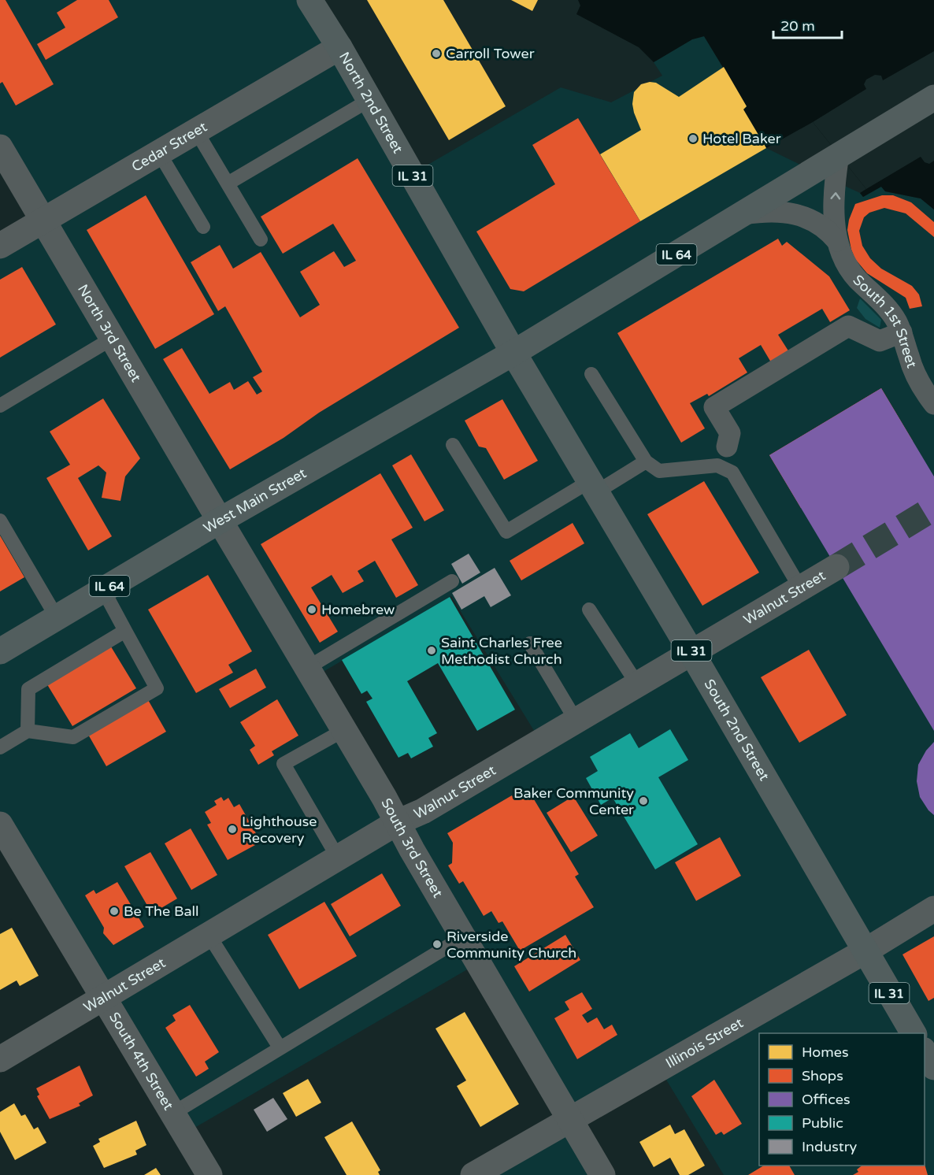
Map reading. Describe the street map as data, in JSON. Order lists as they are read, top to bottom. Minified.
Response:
{"streets":{"main road":["North 2nd Street","IL 31","IL 64","West Main Street","South 2nd Street"],"street":["Cedar Street","South 1st Street","North 3rd Street","Walnut Street","South 3rd Street","Illinois Street","South 4th Street"]},"crossings":[["North 2nd Street","Cedar Street"],["North 2nd Street","IL 64"],["North 2nd Street","West Main Street"],["North 2nd Street","South 2nd Street"],["Cedar Street","North 3rd Street"],["IL 64","South 1st Street"],["IL 64","West Main Street"],["IL 64","South 2nd Street"],["North 3rd Street","West Main Street"],["North 3rd Street","South 3rd Street"],["West Main Street","South 2nd Street"],["West Main Street","South 3rd Street"],["Walnut Street","South 2nd Street"],["Walnut Street","South 3rd Street"],["Walnut Street","South 4th Street"],["South 2nd Street","Illinois Street"],["South 3rd Street","Illinois Street"]],"places":["Carroll Tower","Hotel Baker","Homebrew","Saint Charles Free Methodist Church","Baker Community Center","Lighthouse Recovery","Be The Ball","Riverside Community Church"],"legend":["Homes","Shops","Offices","Public","Industry"],"scale_bar":"20 m"}
